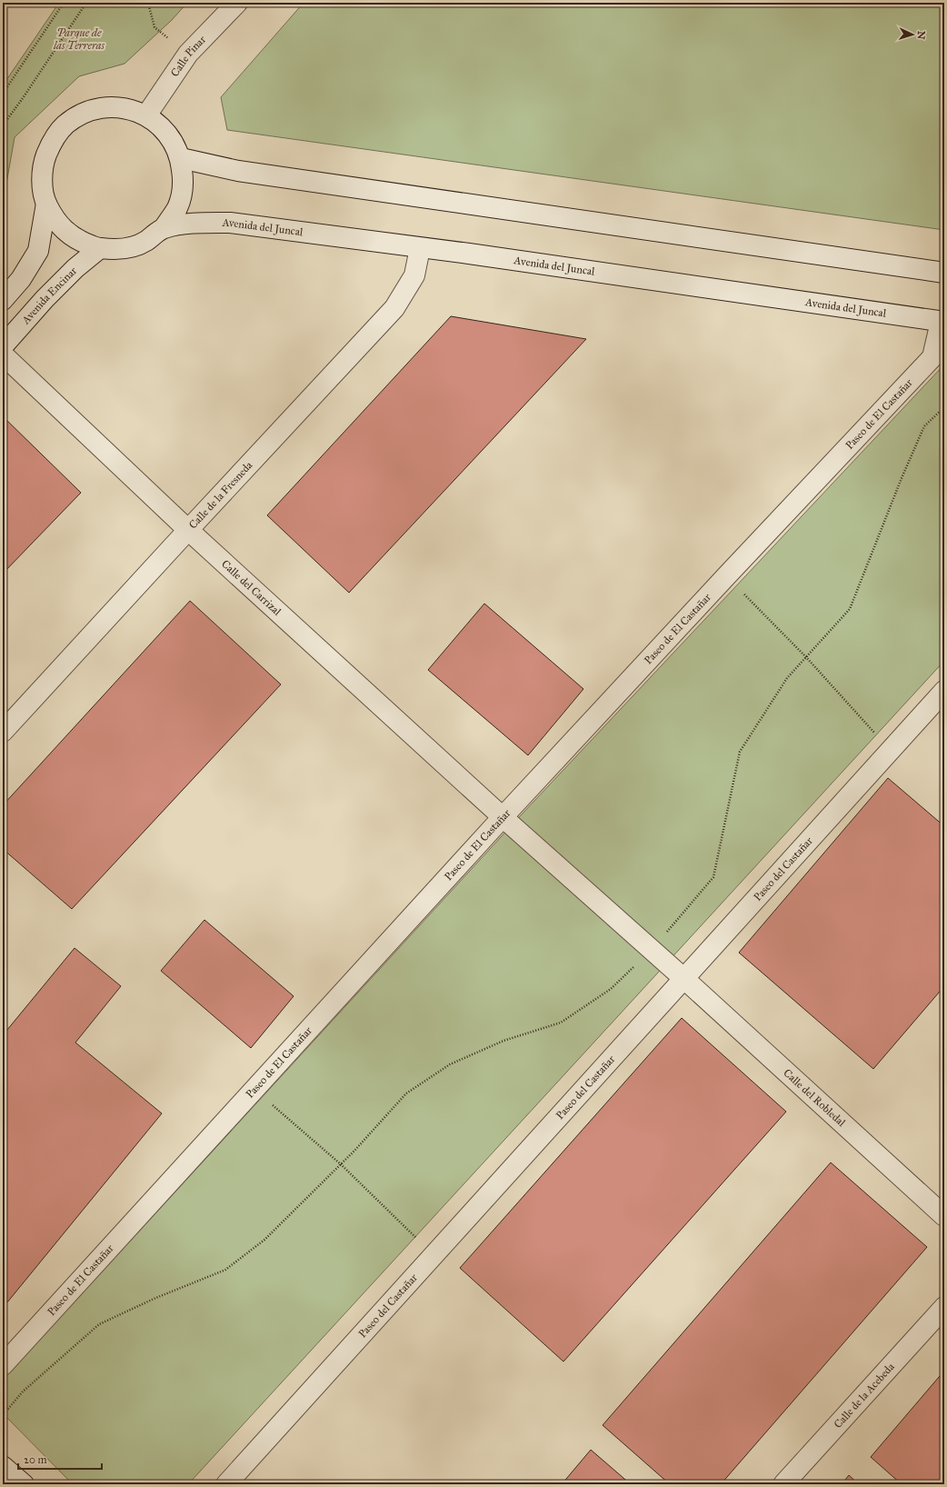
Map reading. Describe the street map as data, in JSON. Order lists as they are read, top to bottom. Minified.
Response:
{"streets":{"street":["Calle Pinar","Avenida del Juncal","Avenida Encinar","Paseo de El Castañar","Calle de la Fresneda","Calle del Carrizal","Paseo del Castañar","Calle del Robledal","Calle de la Acebeda"]},"crossings":[["Avenida del Juncal","Paseo de El Castañar"],["Avenida del Juncal","Calle de la Fresneda"],["Paseo de El Castañar","Calle del Carrizal"],["Calle de la Fresneda","Calle del Carrizal"],["Calle del Carrizal","Calle del Robledal"],["Paseo del Castañar","Calle del Robledal"]],"parks":["Parque de las Terreras"],"scale_bar":"20 m","north":"right"}
